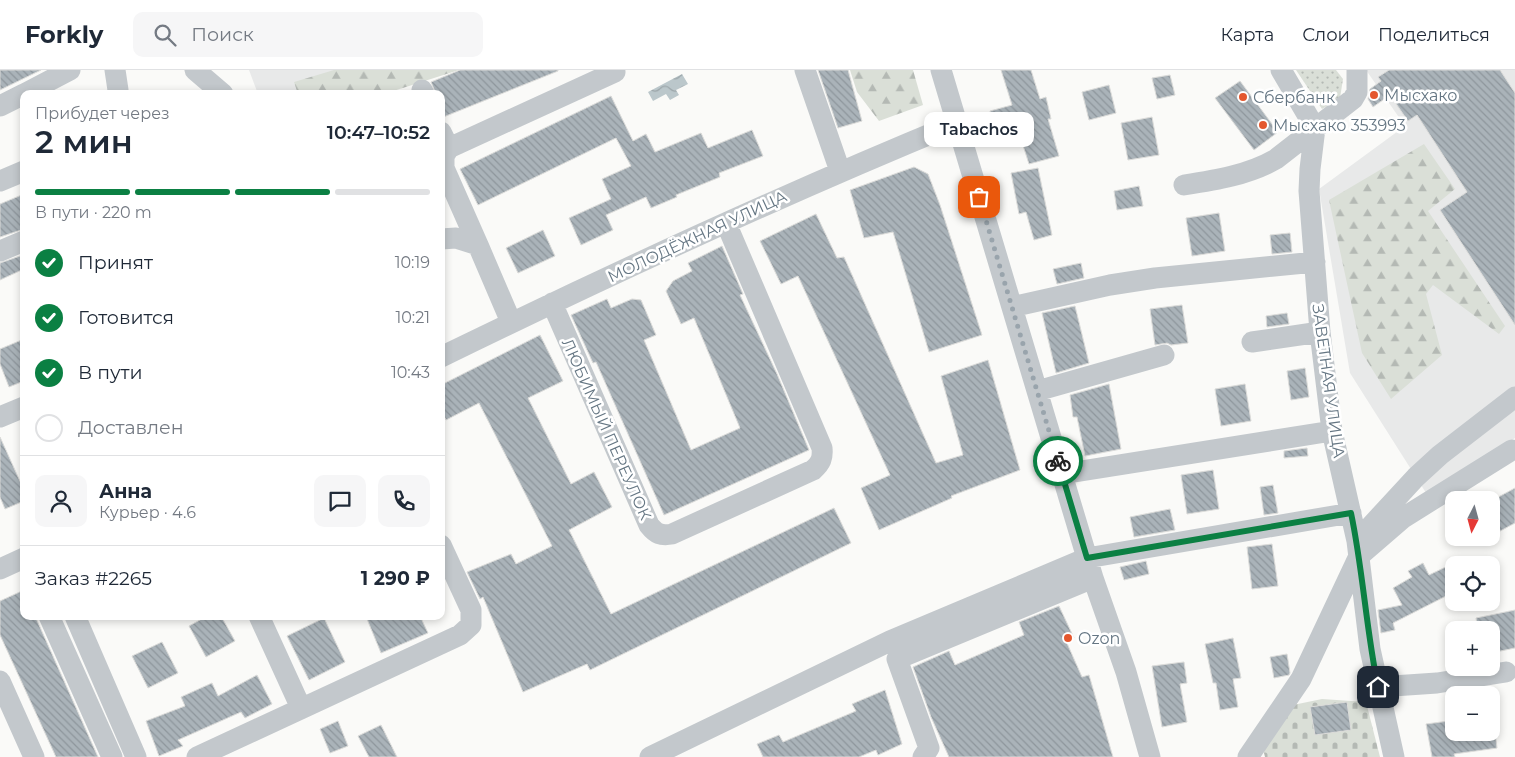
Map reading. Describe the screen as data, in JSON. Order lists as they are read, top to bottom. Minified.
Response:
{"streets":{"street":["МОЛОДЁЖНАЯ УЛИЦА","ЗАВЕТНАЯ УЛИЦА","ЛЮБИМЫЙ ПЕРЕУЛОК"]},"crossings":[["МОЛОДЁЖНАЯ УЛИЦА","ЛЮБИМЫЙ ПЕРЕУЛОК"]],"places":["Мысхако","Сбербанк","Мысхако 353993","Tabachos","Ozon"],"north":"bottom","page":{"header":"Forkly","search":"Поиск","nav":["Карта","Слои","Поделиться"],"heading":["2 мин","Прибудет через","10:47–10:52"],"panel":["Анна","Курьер · 4.6","Заказ #2265","1 290 ₽"],"bubble":"Tabachos","bar":"В пути · 220 m","list":[["Принят","10:19"],["Готовится","10:21"],["В пути","10:43"],"Доставлен"],"map_buttons":["+","−"]}}
